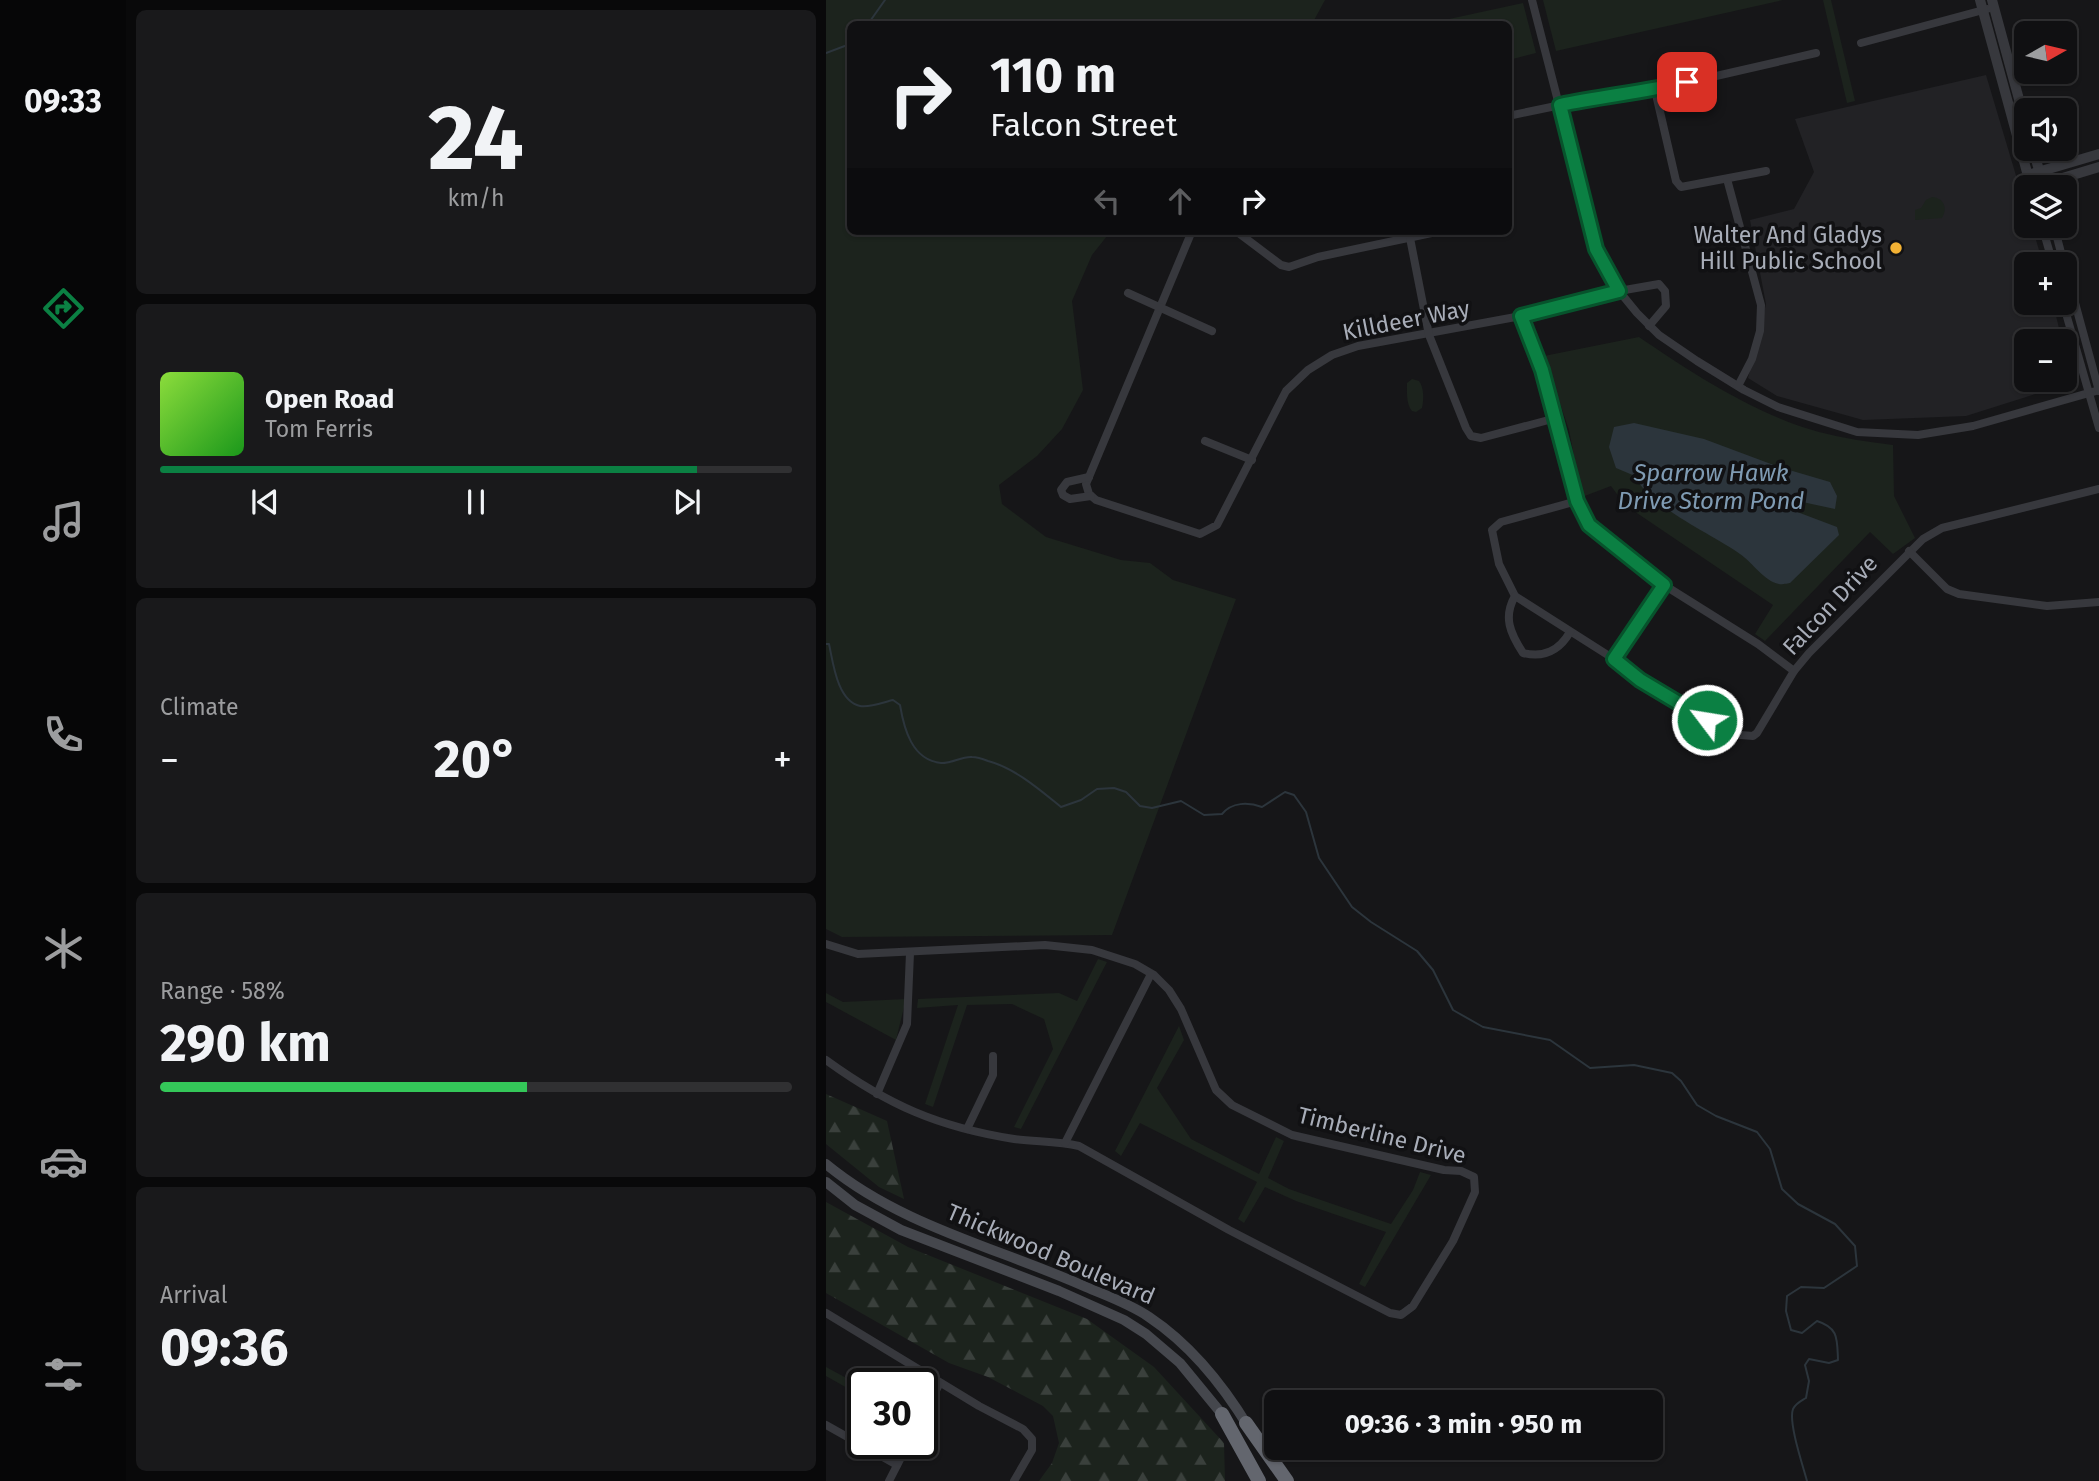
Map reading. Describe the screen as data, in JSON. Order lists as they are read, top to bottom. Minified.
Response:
{"streets":{"main road":["Thickwood Boulevard"],"street":["Killdeer Way","Falcon Drive","Timberline Drive"]},"water":["Sparrow Hawk Drive Storm Pond"],"places":["Walter And Gladys Hill Public School"],"north":"right","page":{"tabs":"09:33","tile":[["24","km/h"],"Climate",["Range · 58%","290 km"],["Arrival","09:36"]],"map_buttons":["+","−"],"turn":["110 m","Falcon Street"],"song":["Open Road","Tom Ferris"],"heat":["−","20°","+"],"limit":"30","trip":"09:36 · 3 min · 950 m"}}
